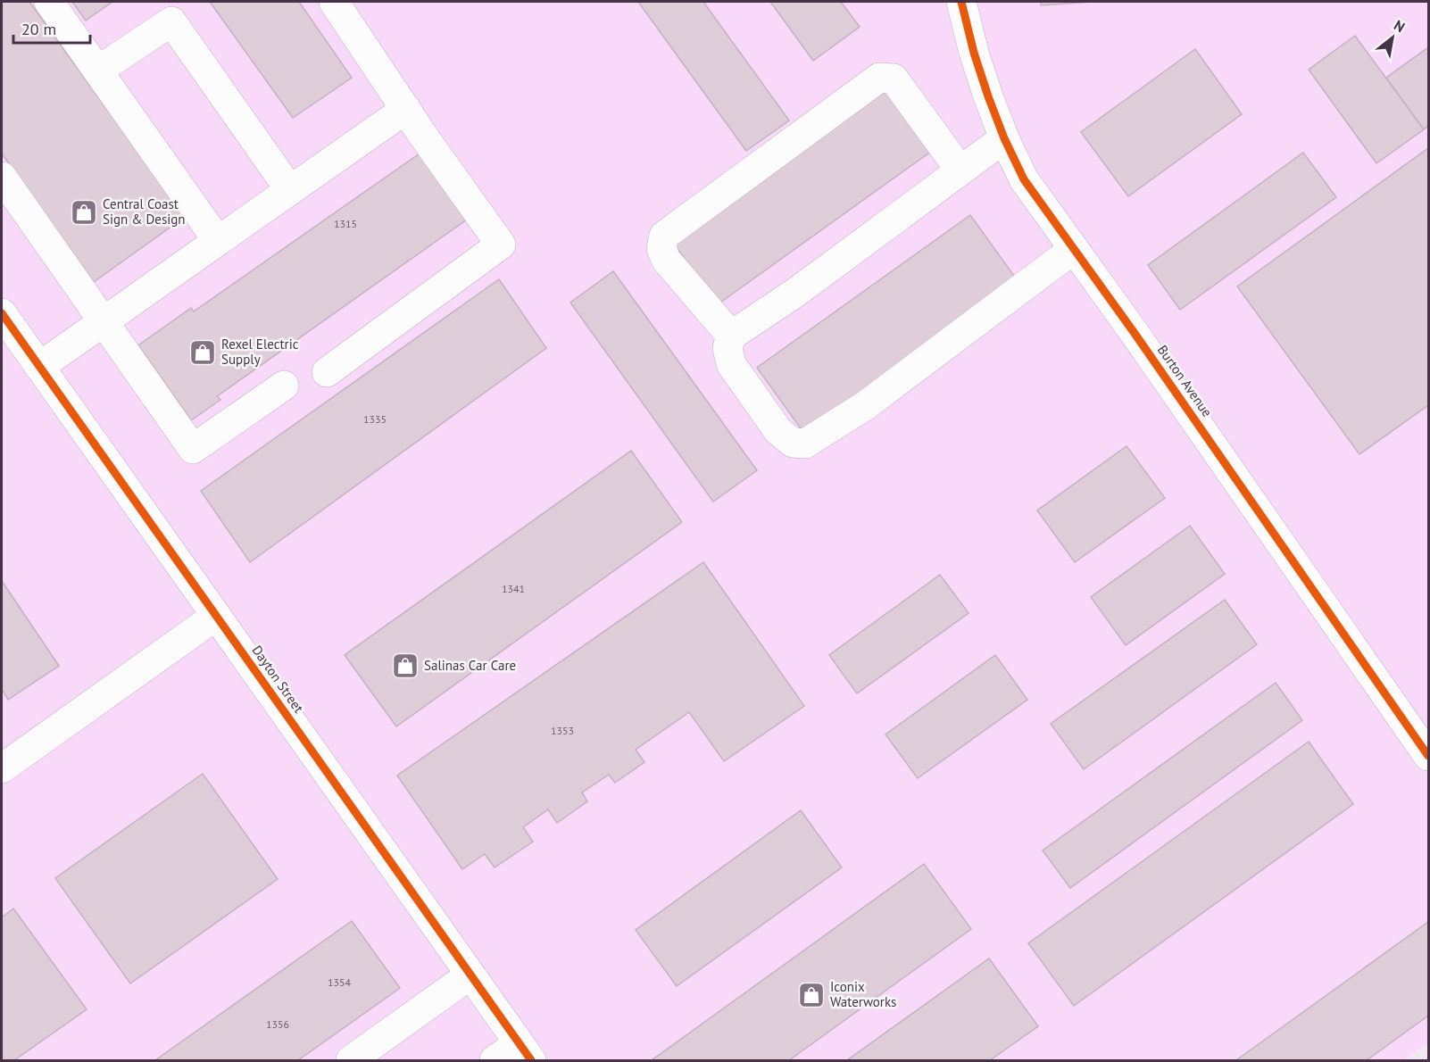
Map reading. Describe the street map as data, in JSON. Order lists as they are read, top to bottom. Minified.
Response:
{"streets":{"street":["Burton Avenue","Dayton Street"]},"places":{"shop":["Central Coast Sign & Design","Rexel Electric Supply","Salinas Car Care","Iconix Waterworks"]},"house_numbers":["1315","1335","1341","1353","1354","1356"],"scale_bar":"20 m","north":"top right"}
